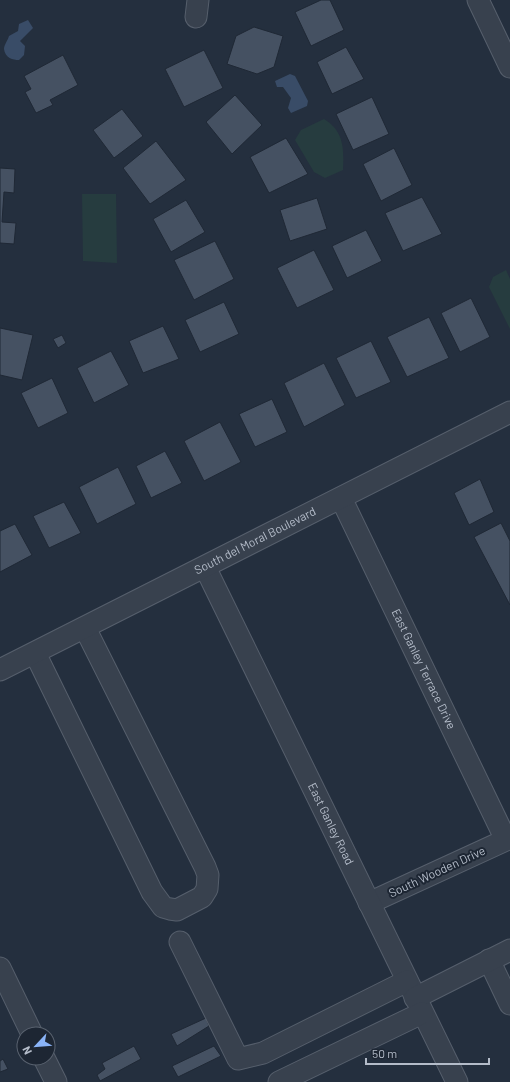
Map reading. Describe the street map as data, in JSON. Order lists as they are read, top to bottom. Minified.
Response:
{"streets":{"street":["South del Moral Boulevard","East Ganley Terrace Drive","East Ganley Road","South Wooden Drive"]},"crossings":[["South del Moral Boulevard","East Ganley Terrace Drive"],["South del Moral Boulevard","East Ganley Road"],["East Ganley Terrace Drive","South Wooden Drive"],["East Ganley Road","South Wooden Drive"]],"scale_bar":"50 m","north":"bottom left"}
